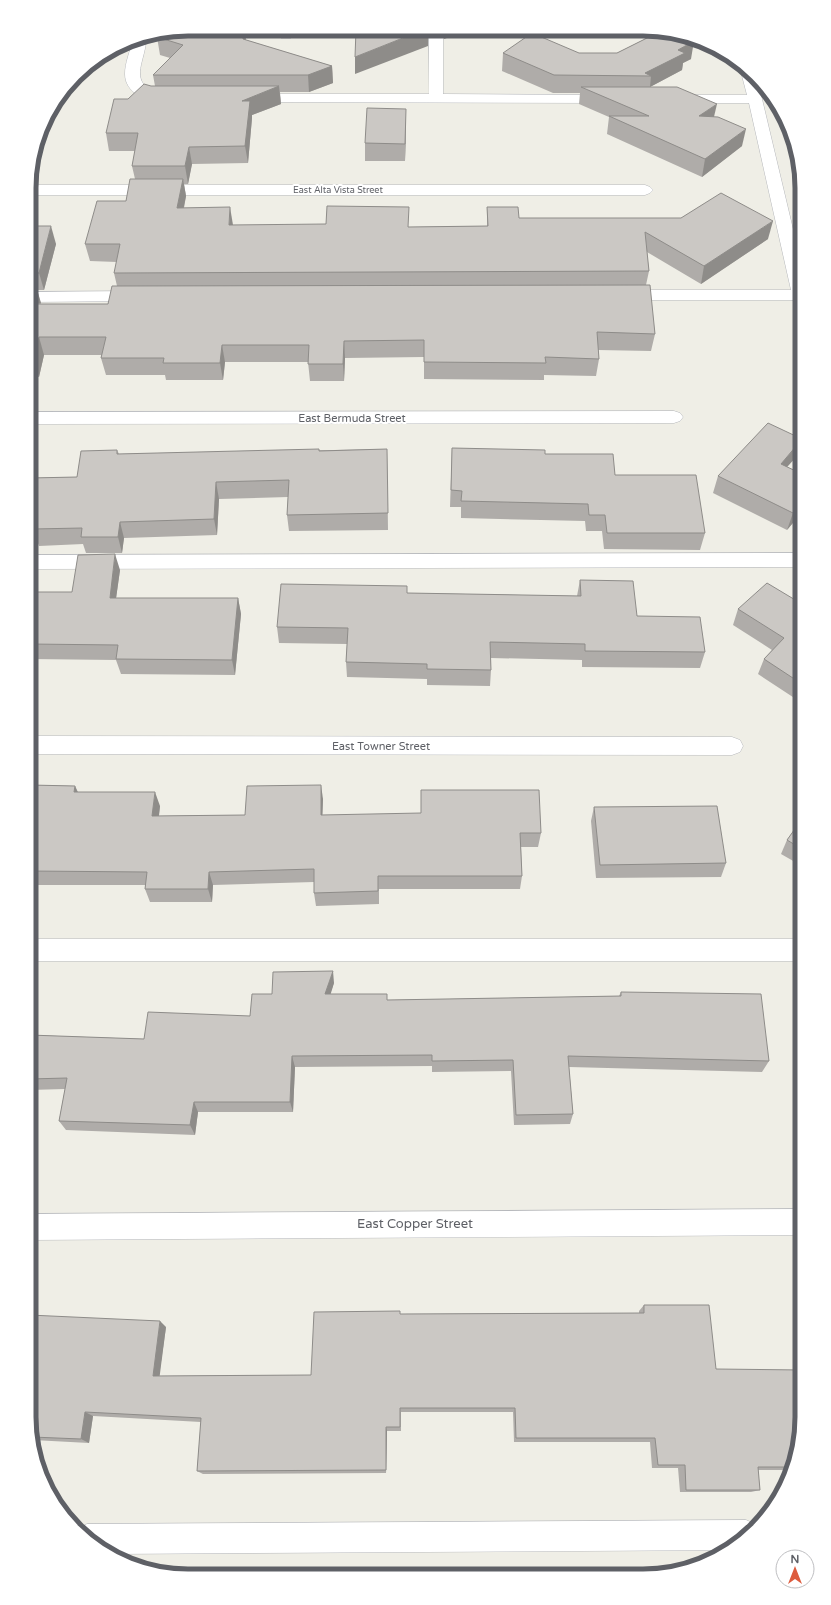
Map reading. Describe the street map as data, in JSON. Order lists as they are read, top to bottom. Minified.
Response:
{"streets":{"street":["East Alta Vista Street","East Bermuda Street","East Towner Street","East Copper Street"]},"north":"top"}
